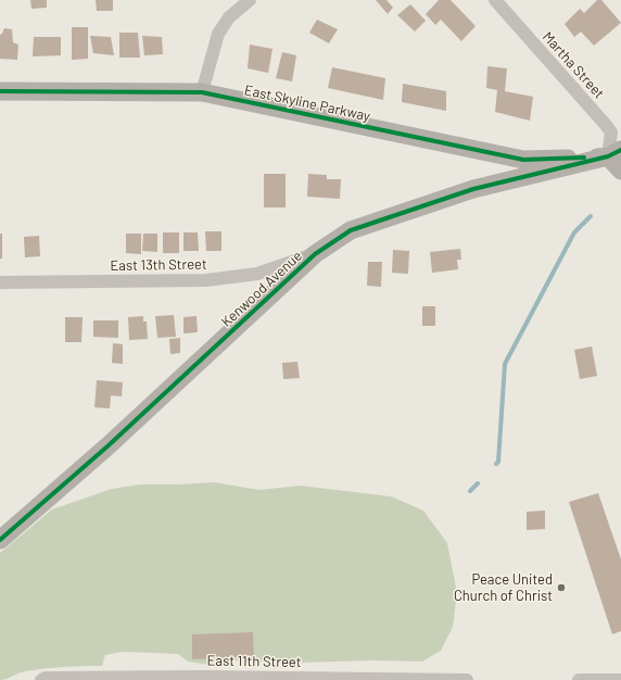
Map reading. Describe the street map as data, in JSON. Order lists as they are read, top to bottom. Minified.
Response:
{"streets":{"street":["Martha Street","East Skyline Parkway","East 13th Street","Kenwood Avenue","East 11th Street"]},"crossings":[["Martha Street","East Skyline Parkway"],["Martha Street","Kenwood Avenue"],["East Skyline Parkway","Kenwood Avenue"],["East 13th Street","Kenwood Avenue"]],"places":["Peace United Church of Christ"]}
